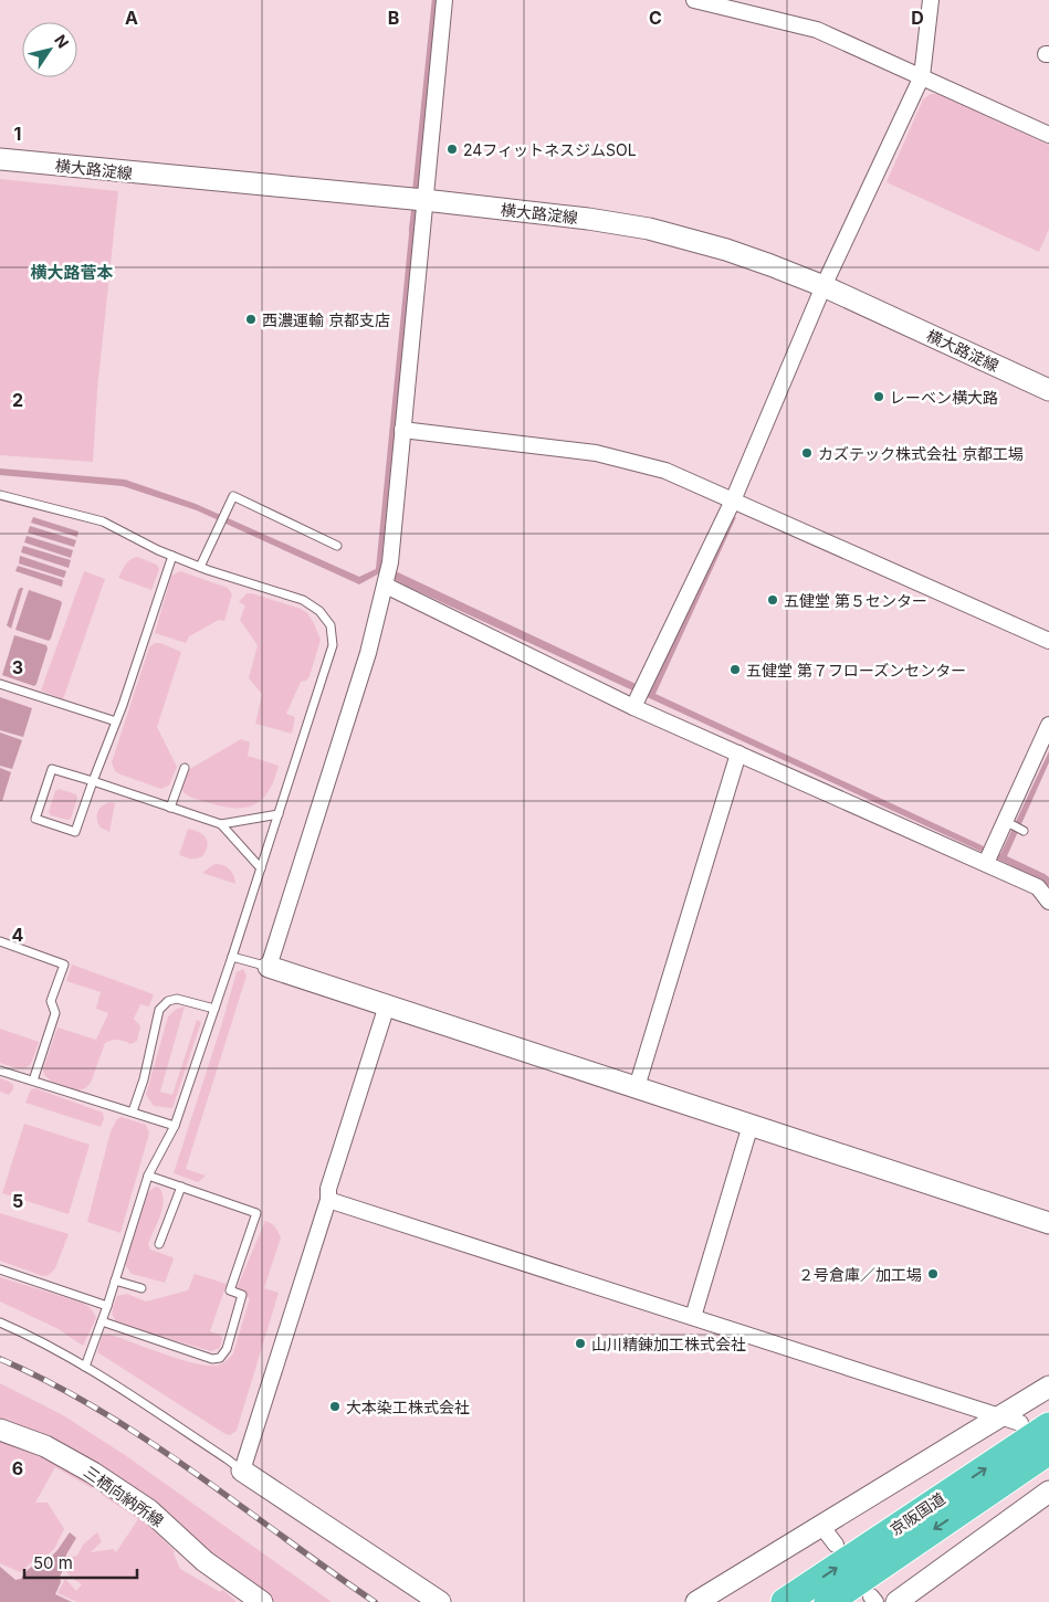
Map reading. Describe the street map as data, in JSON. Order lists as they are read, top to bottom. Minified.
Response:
{"streets":{"highway":["京阪国道"],"street":["横大路淀線","三栖向納所線"]},"districts":["横大路菅本"],"places":["24フィットネスジムSOL","西濃運輸 京都支店","レーベン横大路","カズテック株式会社 京都工場","五健堂 第５センター","五健堂 第７フローズンセンター","２号倉庫／加工場","山川精錬加工株式会社","大本染工株式会社"],"scale_bar":"50 m","north":"top right","grid":{"columns":["A","B","C","D"],"rows":["1","2","3","4","5","6"]}}
